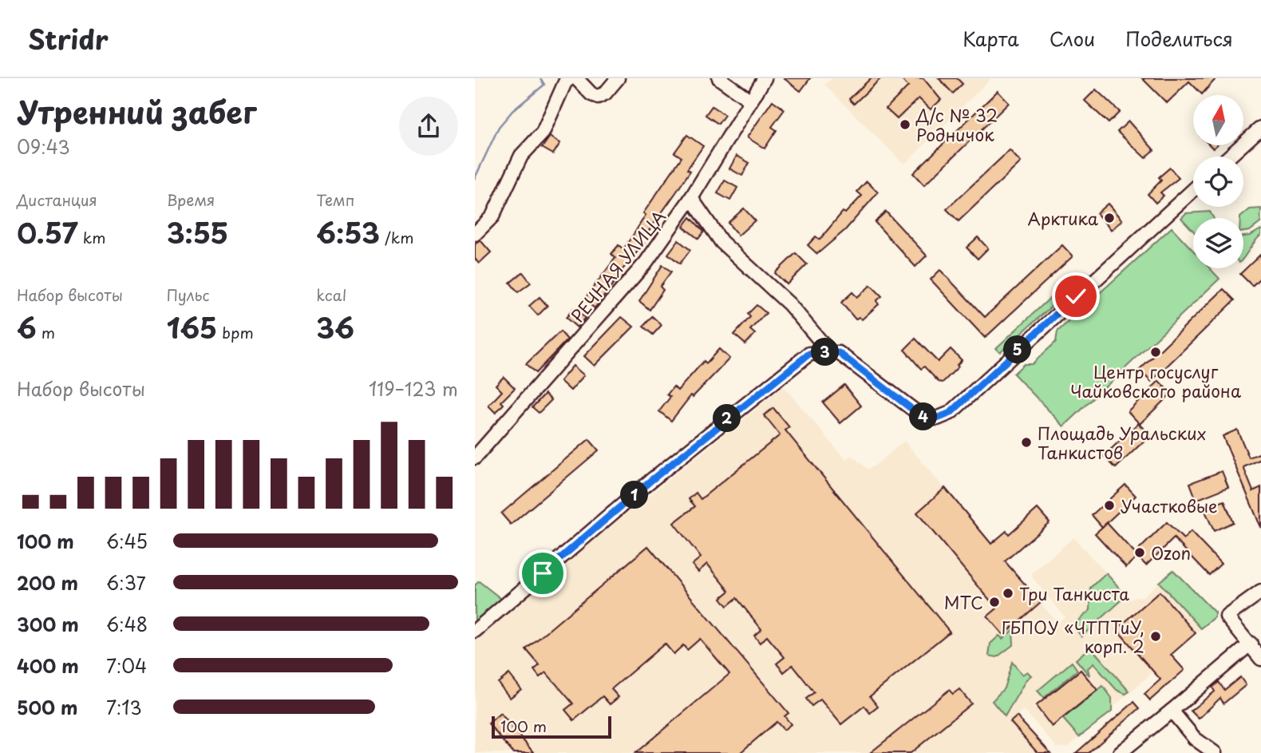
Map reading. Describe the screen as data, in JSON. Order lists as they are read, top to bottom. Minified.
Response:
{"streets":{"street":["РЕЧНАЯ УЛИЦА"]},"places":["Д/с № 32 Родничок","Арктика","Центр госуслуг Чайковского района","Площадь Уральских Танкистов","Участковые","Ozon","Три Танкиста","МТС","ГБПОУ «ЧТПТиУ, корп. 2"],"scale_bar":"100 m","north":"top","page":{"header":"Stridr","nav":["Карта","Слои","Поделиться"],"heading":["Утренний забег","09:43"],"stats":[["Дистанция","0.57 km"],["Время","3:55"],["Темп","6:53 /km"],["Набор высоты","6 m"],["Пульс","165 bpm"],["kcal","36"]],"pins":["5","3","4","2","1"],"chart":["Набор высоты","119–123 m"],"list":[{"name":"100 m","note":"6:45"},{"name":"200 m","note":"6:37"},{"name":"300 m","note":"6:48"},{"name":"400 m","note":"7:04"},{"name":"500 m","note":"7:13"}],"scale":"100 m"}}
